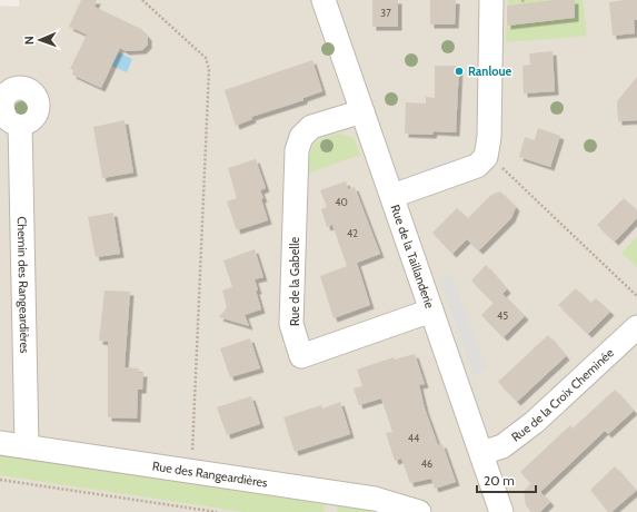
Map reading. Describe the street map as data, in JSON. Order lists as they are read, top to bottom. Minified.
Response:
{"streets":{"street":["Rue de la Taillanderie","Rue de la Gabelle","Chemin des Rangeardières","Rue de la Croix Cheminée","Rue des Rangeardières"]},"crossings":[["Rue de la Taillanderie","Rue de la Gabelle"],["Rue de la Taillanderie","Rue de la Croix Cheminée"],["Chemin des Rangeardières","Rue des Rangeardières"]],"places":["Ranloue"],"house_numbers":["37","40","42","45","44","46"],"scale_bar":"20 m","north":"left"}
